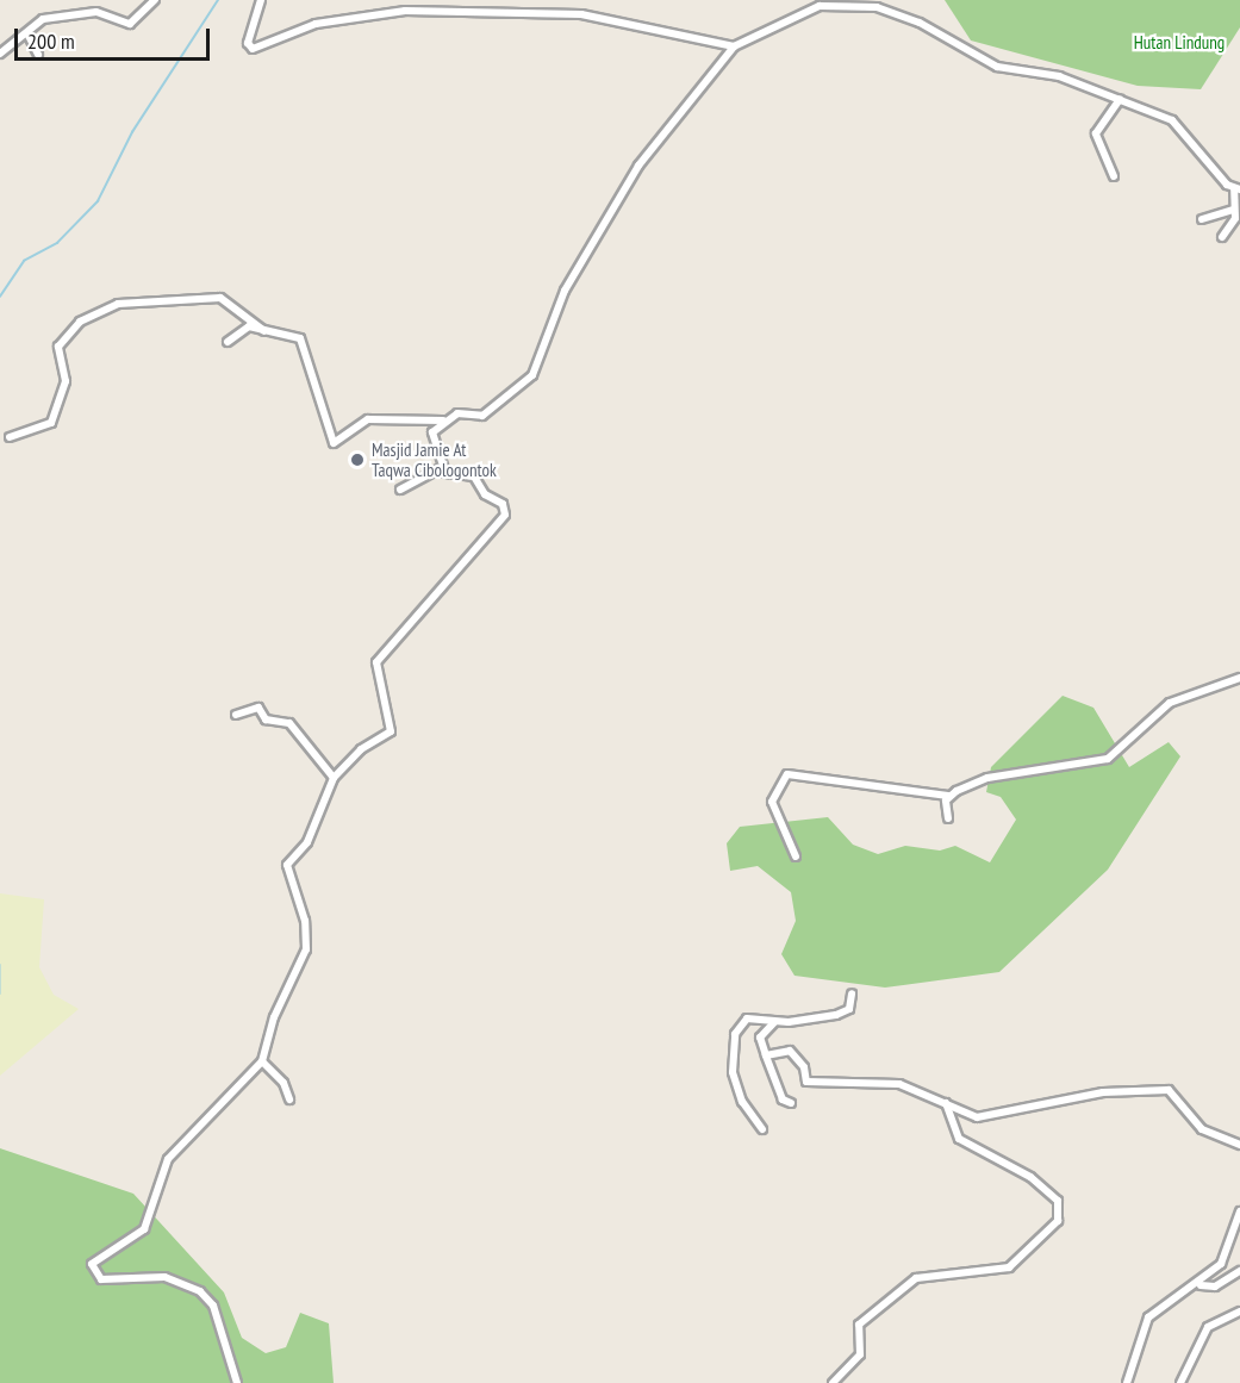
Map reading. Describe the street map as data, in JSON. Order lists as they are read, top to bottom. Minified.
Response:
{"parks":["Hutan Lindung"],"places":["Masjid Jamie At Taqwa Cibologontok"],"scale_bar":"200 m"}
